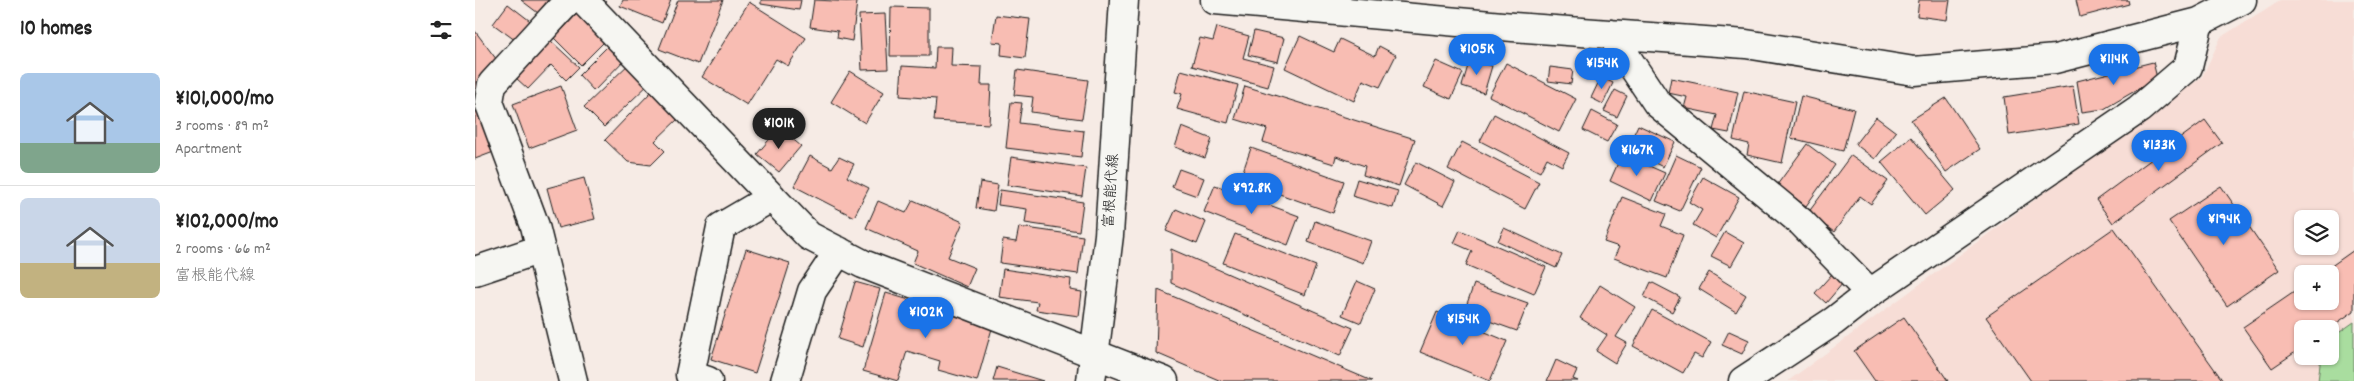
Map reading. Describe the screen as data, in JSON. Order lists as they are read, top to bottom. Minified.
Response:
{"streets":{"street":["富根能代線"]},"page":{"heading":"10 homes","price":["¥105K","¥114K","¥154K","¥101K","¥133K","¥167K","¥92.8K","¥194K","¥102K","¥154K"],"list":[{"name":"¥101,000/mo","note":"3 rooms · 89 m² · Apartment"},{"name":"¥102,000/mo","note":"2 rooms · 66 m² · 富根能代線"}],"map_buttons":["+","−"]}}
